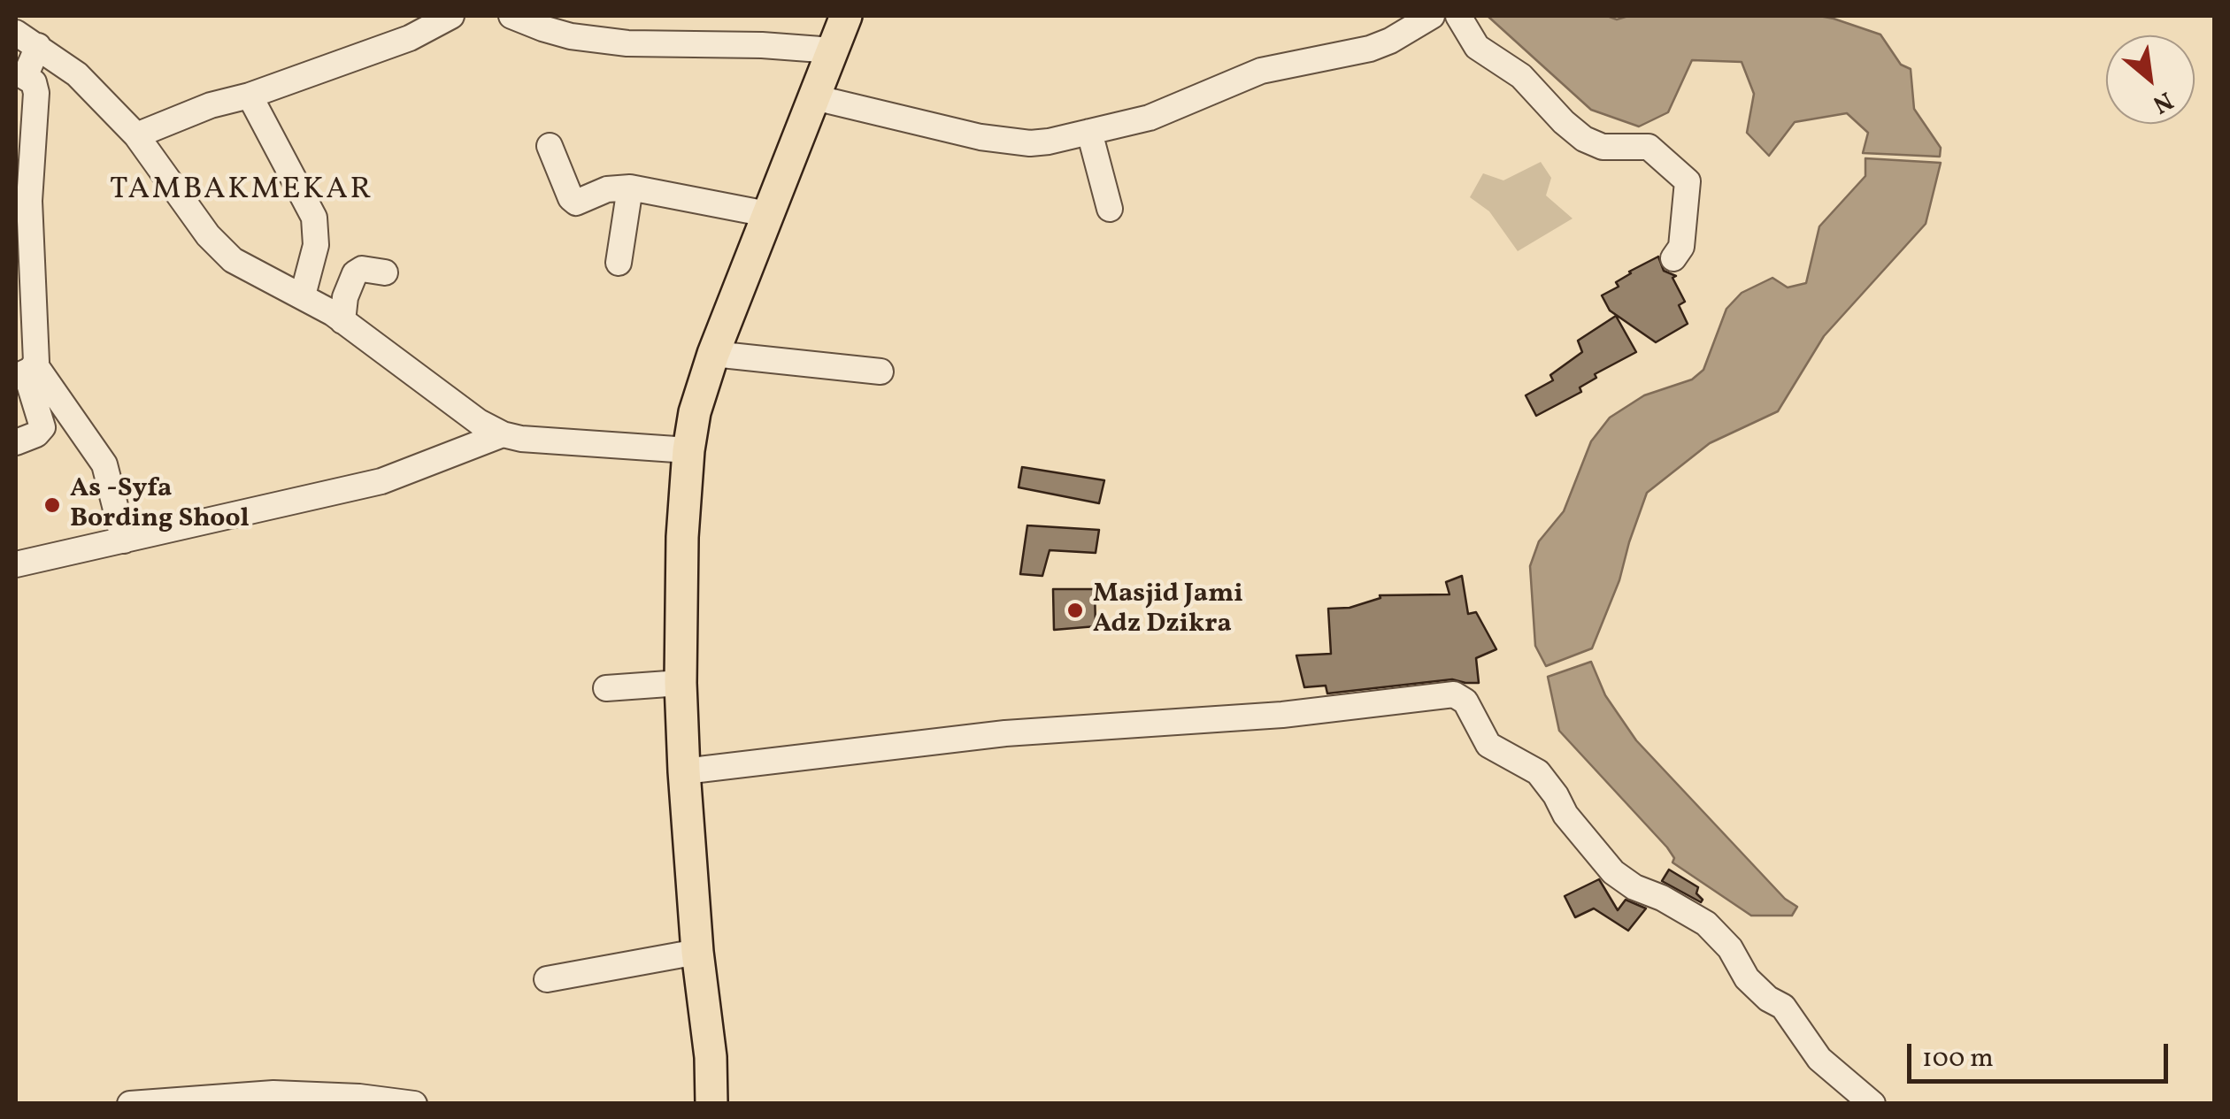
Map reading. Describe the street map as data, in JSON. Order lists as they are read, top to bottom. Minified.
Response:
{"districts":["TAMBAKMEKAR"],"places":["As -Syfa Bording Shool","Masjid Jami Adz Dzikra"],"scale_bar":"100 m","north":"bottom right"}
